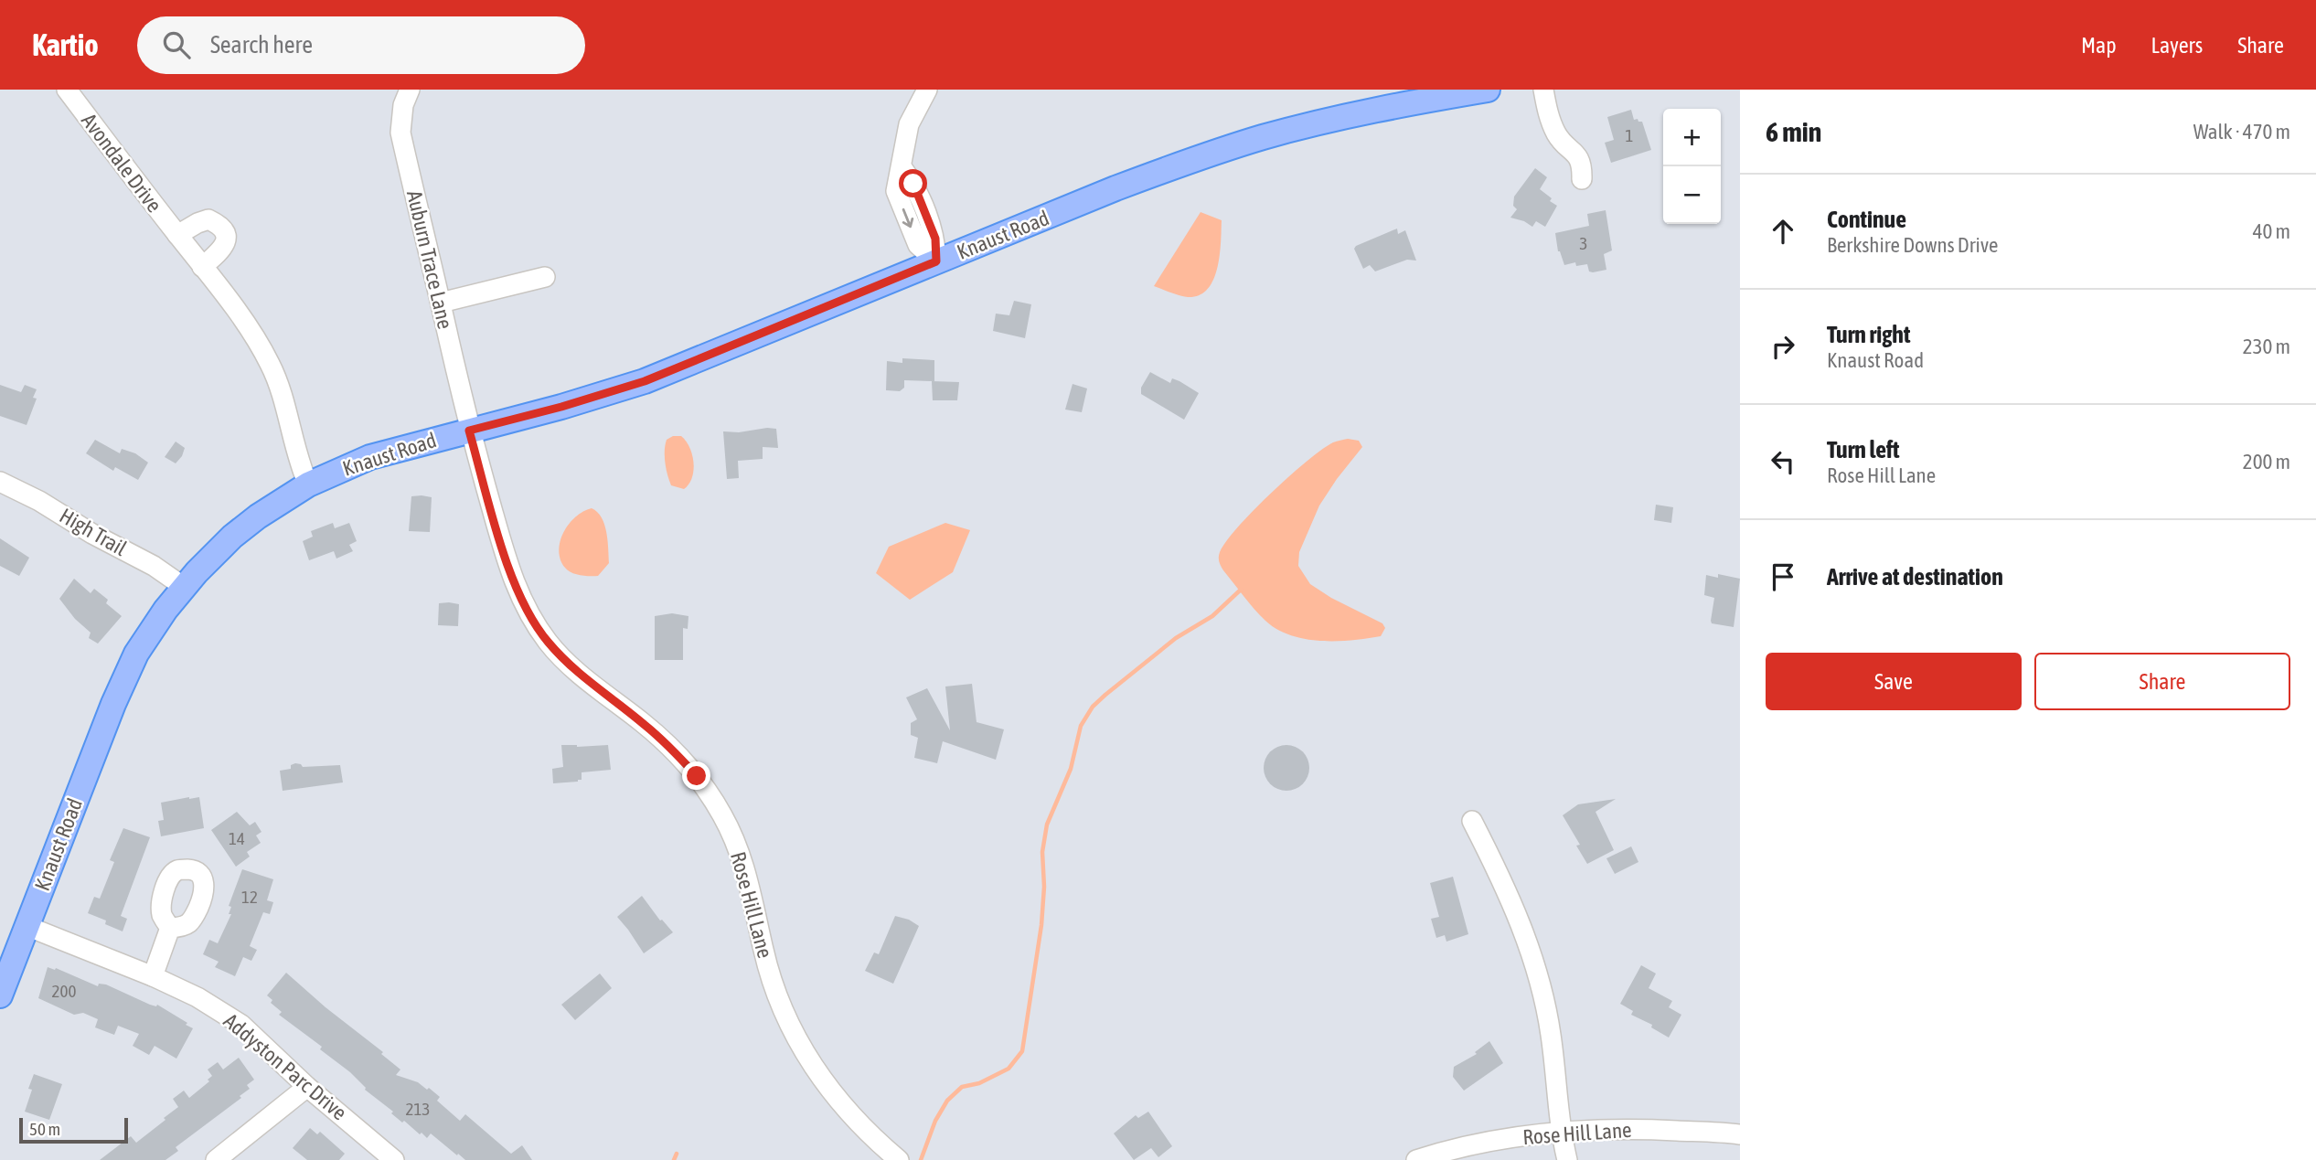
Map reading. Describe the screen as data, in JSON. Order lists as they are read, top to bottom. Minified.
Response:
{"streets":{"main road":["Knaust Road"],"street":["Avondale Drive","Auburn Trace Lane","High Trail","Rose Hill Lane","Addyston Parc Drive"]},"crossings":[["Avondale Drive","Knaust Road"],["Knaust Road","Auburn Trace Lane"],["Knaust Road","High Trail"],["Knaust Road","Rose Hill Lane"],["Knaust Road","Addyston Parc Drive"],["Auburn Trace Lane","Rose Hill Lane"]],"house_numbers":["1","3","14","12","200","213"],"scale_bar":"50 m","page":{"header":"Kartio","search":"Search here","nav":["Map","Layers","Share"],"heading":["6 min","Walk · 470 m"],"map_buttons":["+","−"],"list":[["Continue","Berkshire Downs Drive","40 m"],["Turn right","Knaust Road","230 m"],["Turn left","Rose Hill Lane","200 m"],"Arrive at destination"],"buttons":["Save","Share"],"scale":"50 m"}}
